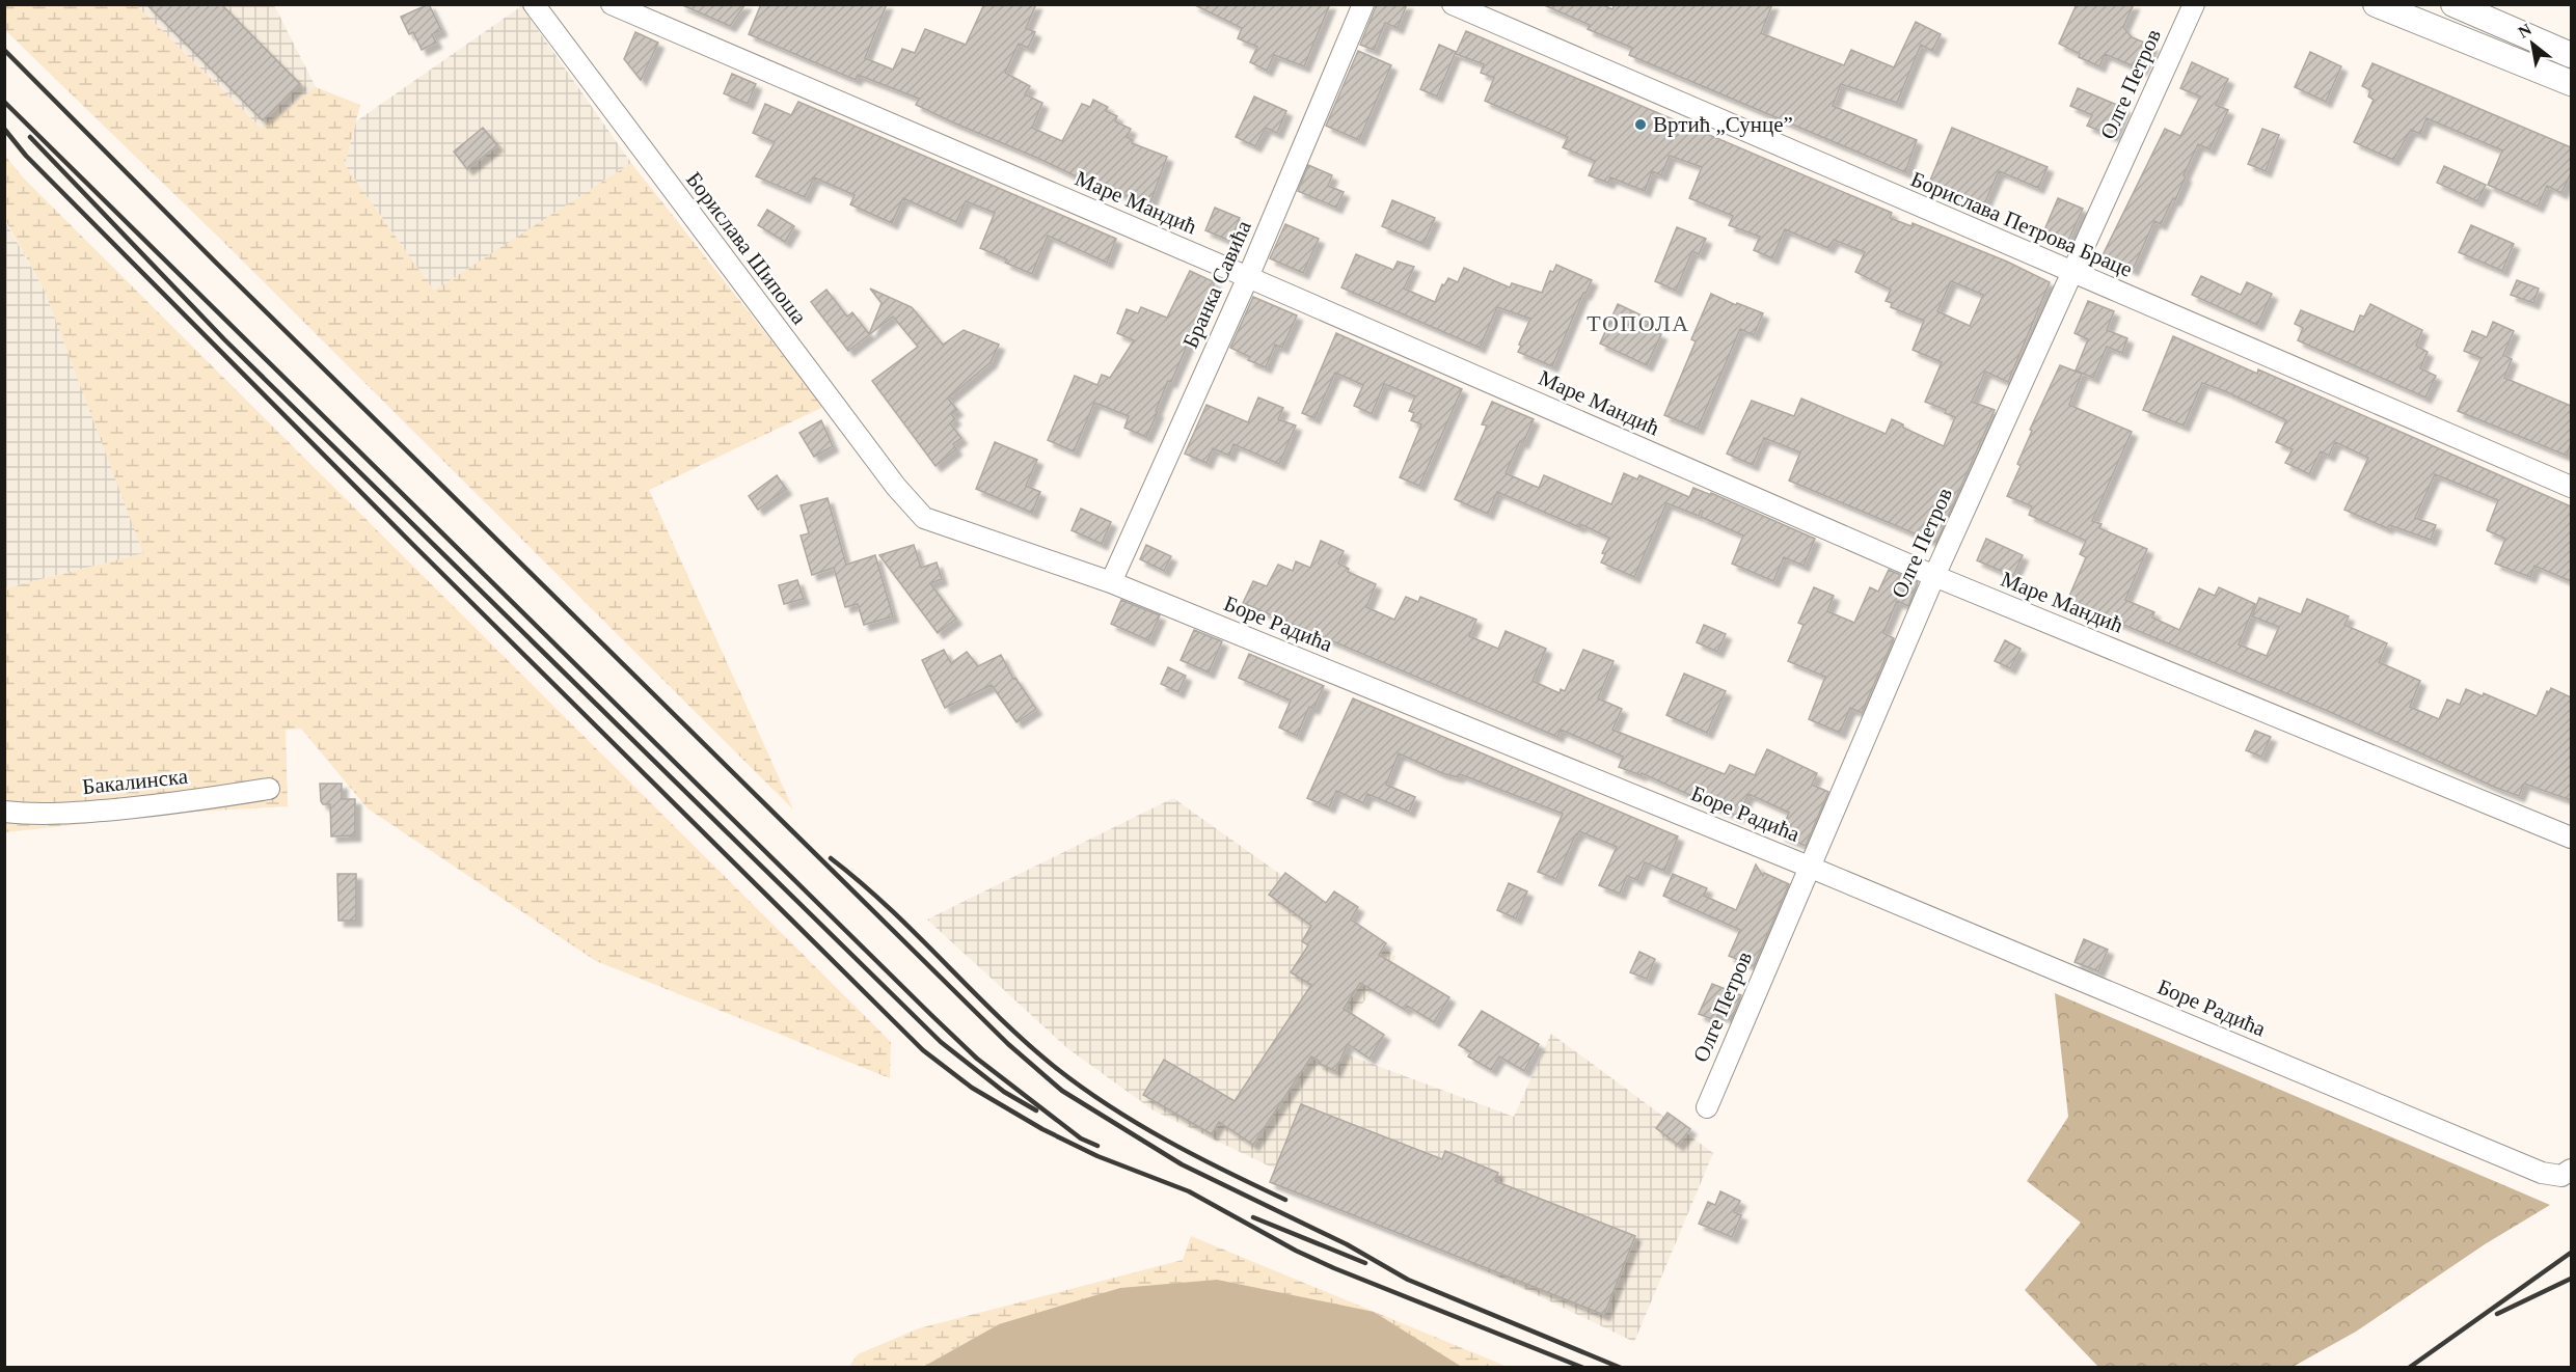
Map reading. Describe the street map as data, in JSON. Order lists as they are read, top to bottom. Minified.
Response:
{"streets":{"street":["Олге Петров","Маре Мандић","Борислава Петрова Браце","Борислава Шипоша","Бранка Савића","Боре Радића","Бакалинска"]},"crossings":[["Олге Петров","Маре Мандић"],["Олге Петров","Борислава Петрова Браце"],["Олге Петров","Боре Радића"],["Маре Мандић","Бранка Савића"],["Борислава Шипоша","Боре Радића"],["Бранка Савића","Боре Радића"]],"districts":["ТОПОЛА"],"places":["Вртић „Сунце”"],"north":"top left"}
